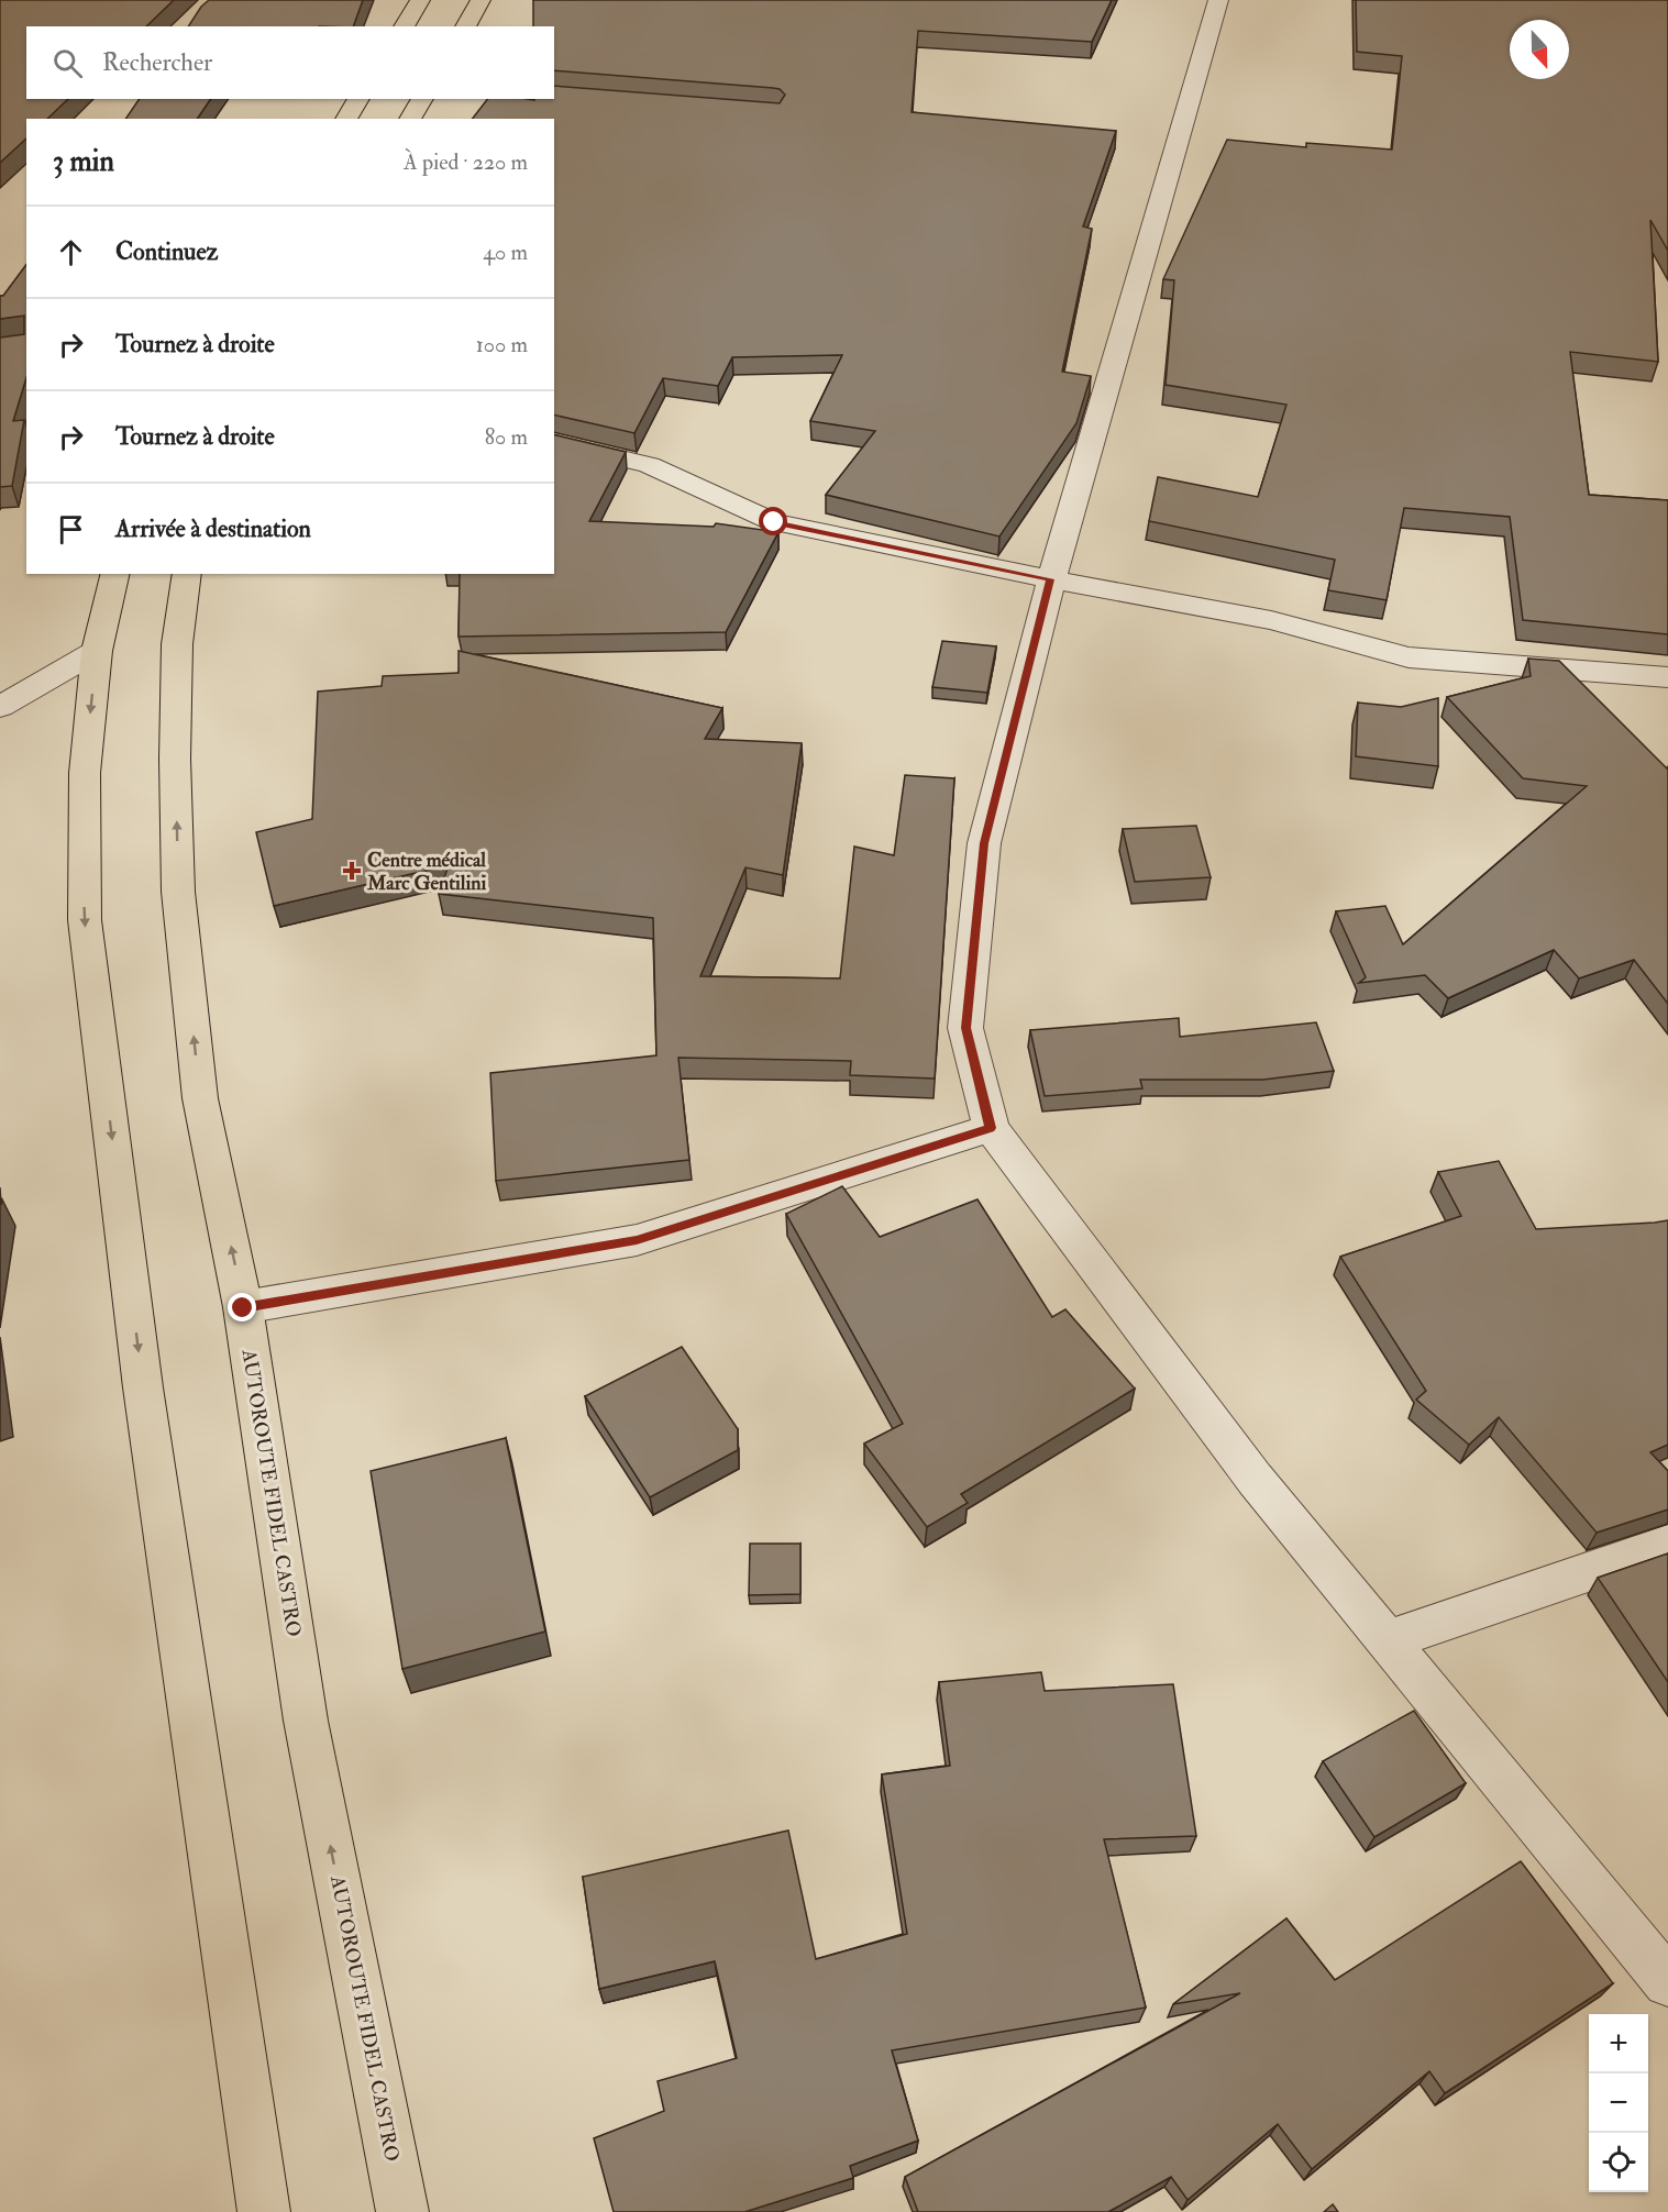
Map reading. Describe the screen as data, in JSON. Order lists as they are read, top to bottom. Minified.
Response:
{"streets":{"highway":["AUTOROUTE FIDEL CASTRO"]},"places":{"health":["Centre médical Marc Gentilini"]},"north":"bottom","page":{"search":"Rechercher","heading":["3 min","À pied · 220 m"],"list":[["Continuez","40 m"],["Tournez à droite","100 m"],["Tournez à droite","80 m"],"Arrivée à destination"],"map_buttons":["+","−"]}}
